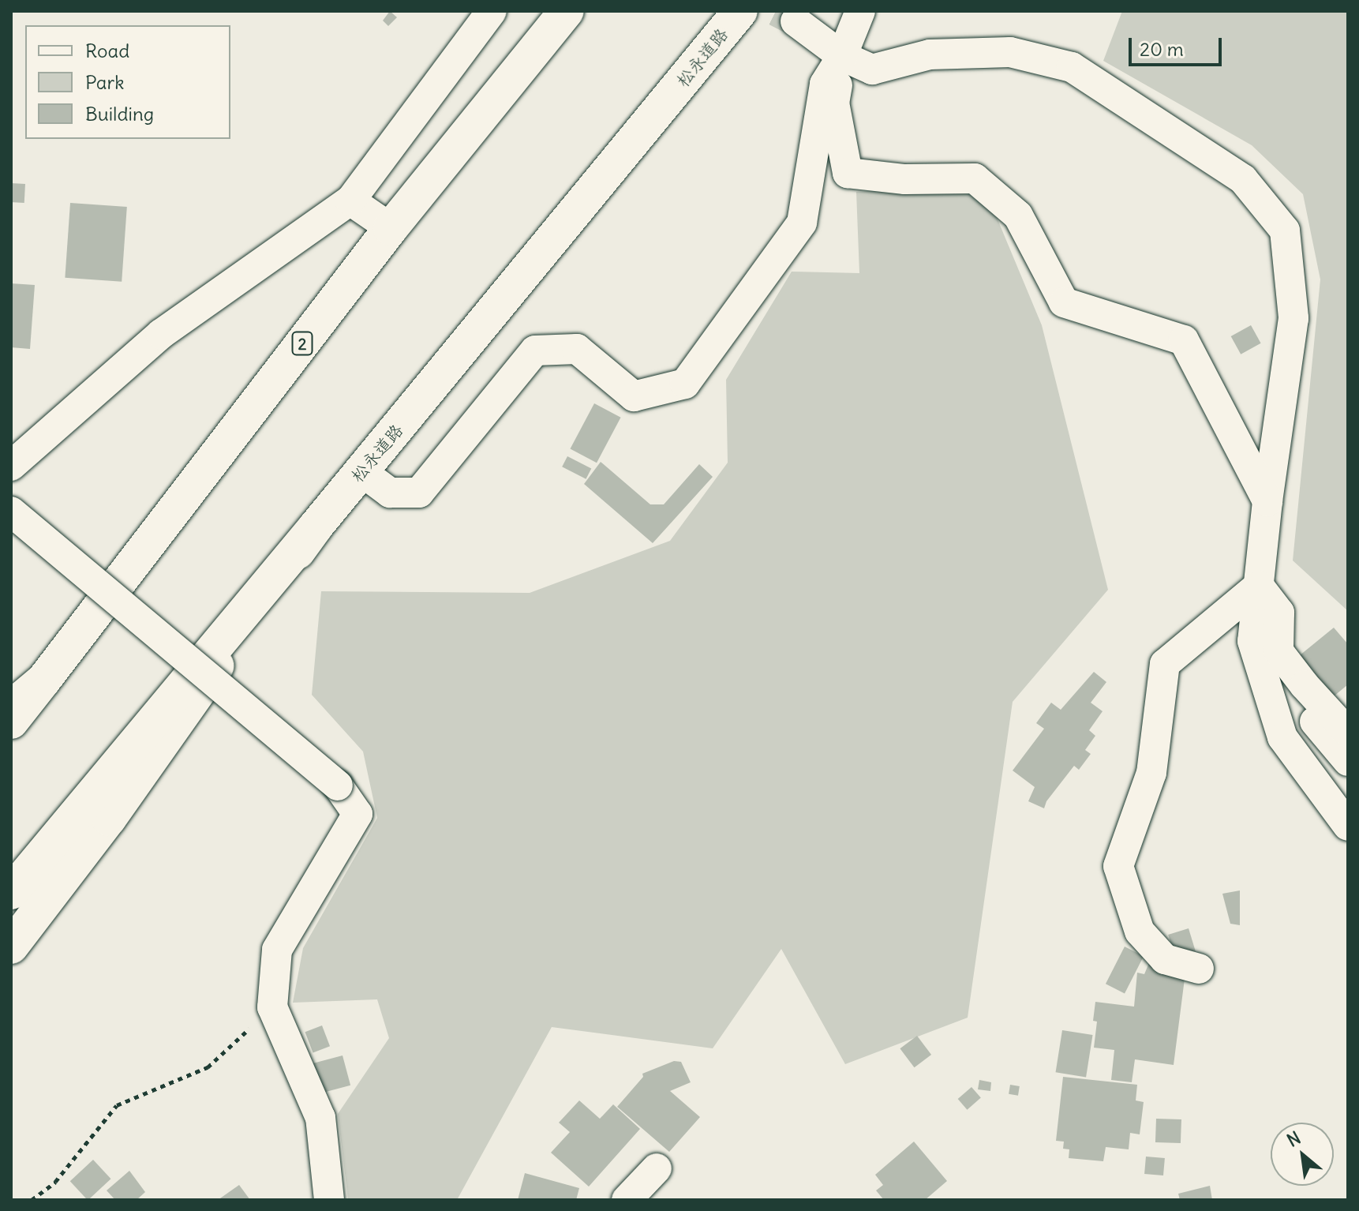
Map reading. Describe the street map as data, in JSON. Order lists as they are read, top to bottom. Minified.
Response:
{"streets":{"highway":["松永道路","2"]},"legend":["Road","Park","Building"],"scale_bar":"20 m","north":"top left"}
